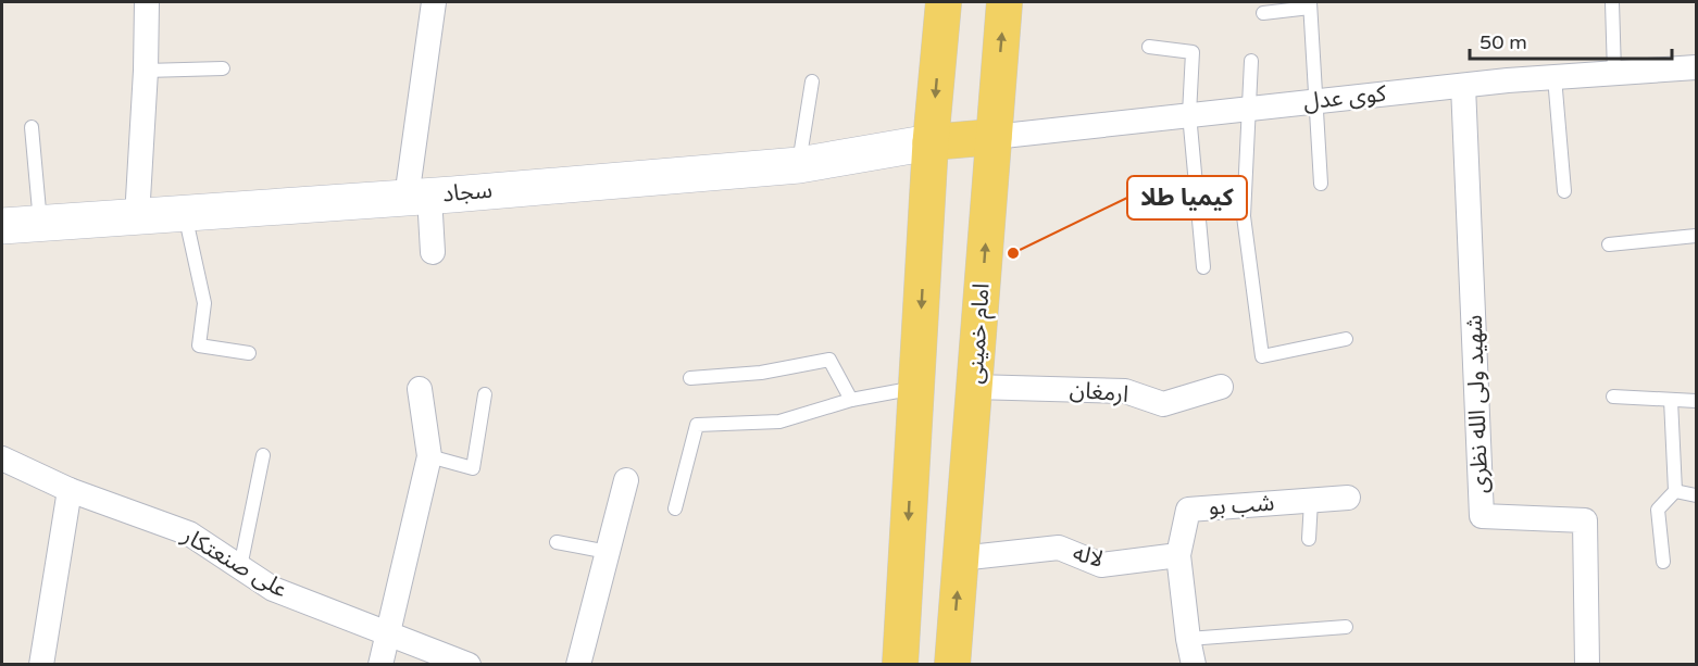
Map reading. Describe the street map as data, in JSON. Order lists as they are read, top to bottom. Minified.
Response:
{"streets":{"main road":["امام خمینی"],"street":["کوی عدل","سجاد","ارمغان","شهید ولی الله نظری","شب بو","لاله","علی صنعتکار"]},"crossings":[["کوی عدل","امام خمینی"],["کوی عدل","شهید ولی الله نظری"],["امام خمینی","ارمغان"],["امام خمینی","لاله"],["شب بو","لاله"]],"places":["کیمیا طلا"],"scale_bar":"50 m"}
